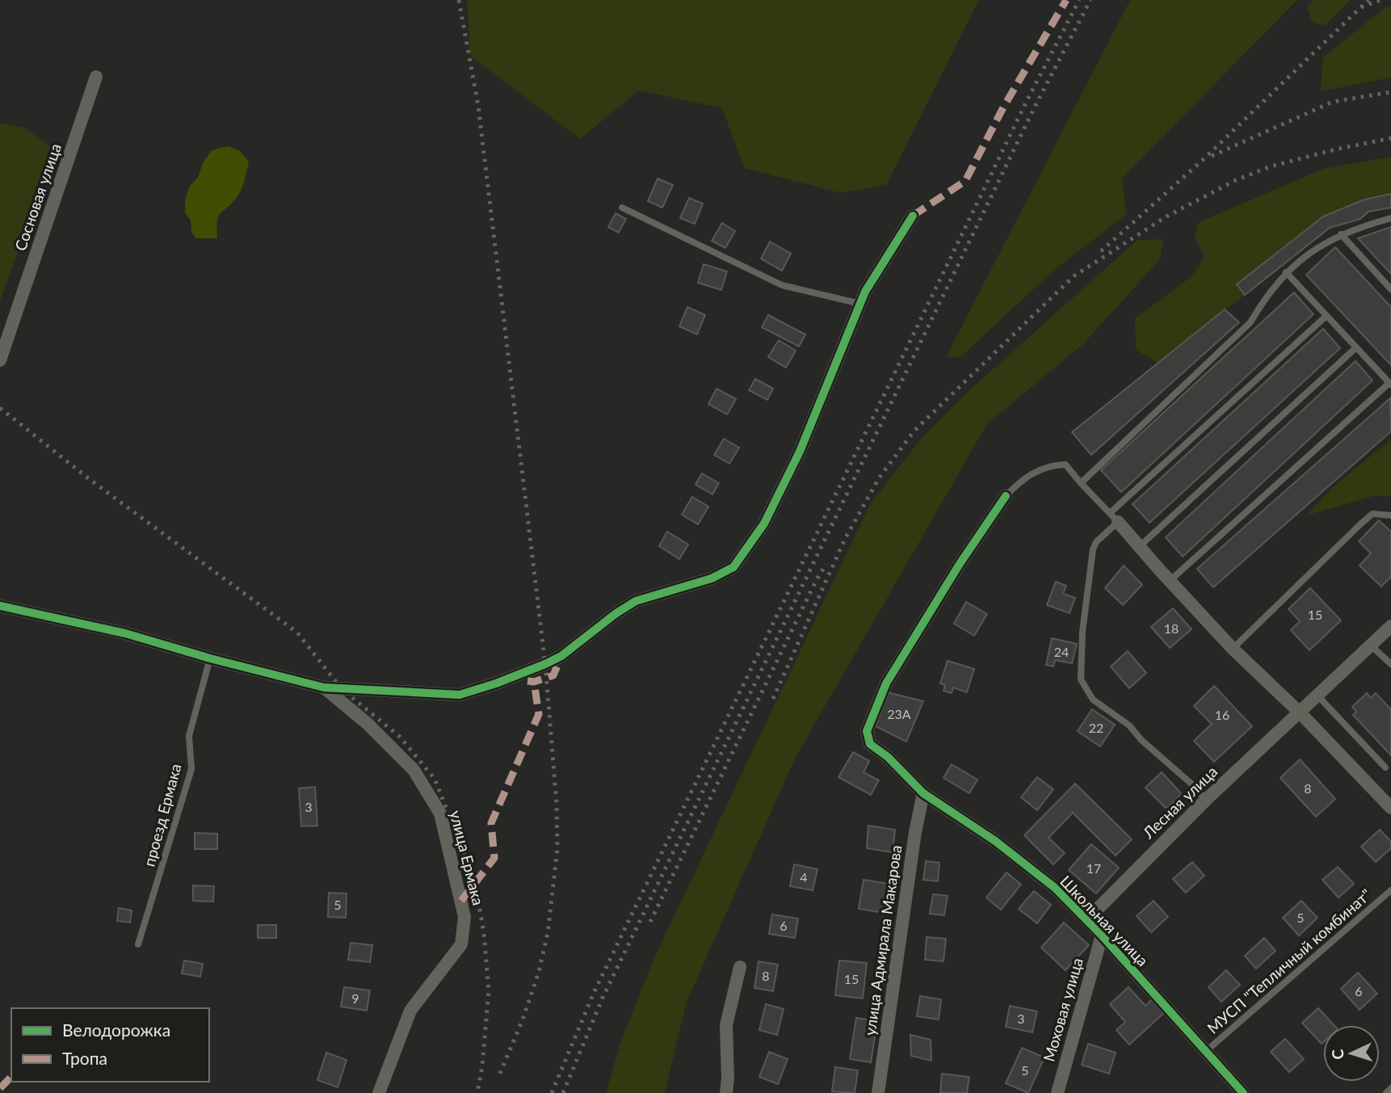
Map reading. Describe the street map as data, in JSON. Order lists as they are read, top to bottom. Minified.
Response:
{"streets":{"street":["Сосновая улица","Лесная улица","улица Ермака","Школьная улица","улица Адмирала Макарова","Моховая улица"],"lane":["проезд Ермака","МУСП \"Тепличный комбинат\""]},"crossings":[["Лесная улица","Школьная улица"],["Школьная улица","улица Адмирала Макарова"],["Школьная улица","МУСП \"Тепличный комбинат\""],["Школьная улица","Моховая улица"]],"house_numbers":["15","18","24","23А","16","22","8","3","17","4","5","5","6","8","15","6","9","3","5"],"legend":["Велодорожка","Тропа"],"north":"left"}
